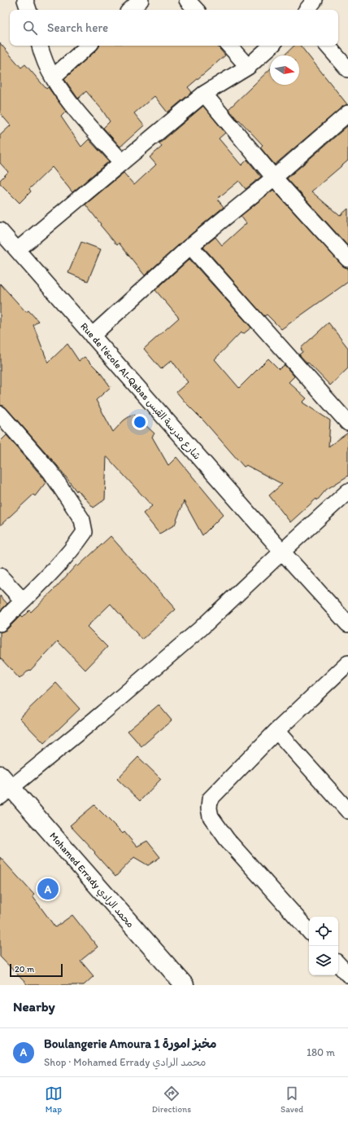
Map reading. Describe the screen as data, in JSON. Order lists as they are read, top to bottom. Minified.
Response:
{"streets":{"street":["Rue de l'école Al-Qabas شارع مدرسة القبس","Mohamed Errady محمد الرادي"]},"scale_bar":"20 m","north":"right","page":{"search":"Search here","pins":"A","scale":"20 m","heading":"Nearby","list":[{"mark":"A","name":"Boulangerie Amoura 1 مخبز امورة","note":"Shop · Mohamed Errady محمد الرادي","value":"180 m"}],"nav":["Map","Directions","Saved"]}}
